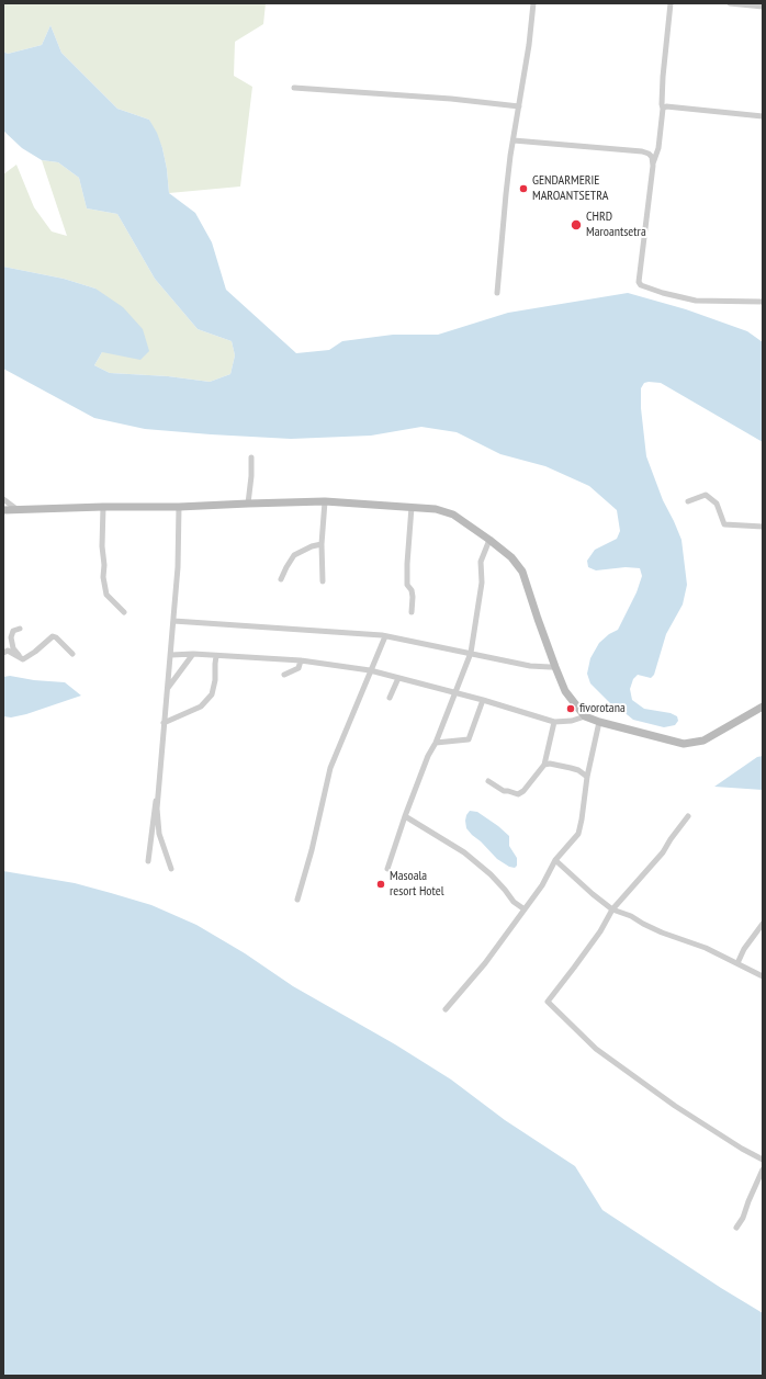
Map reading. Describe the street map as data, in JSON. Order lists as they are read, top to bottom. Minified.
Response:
{"places":["GENDARMERIE MAROANTSETRA","CHRD Maroantsetra","fivorotana","Masoala resort Hotel"]}
